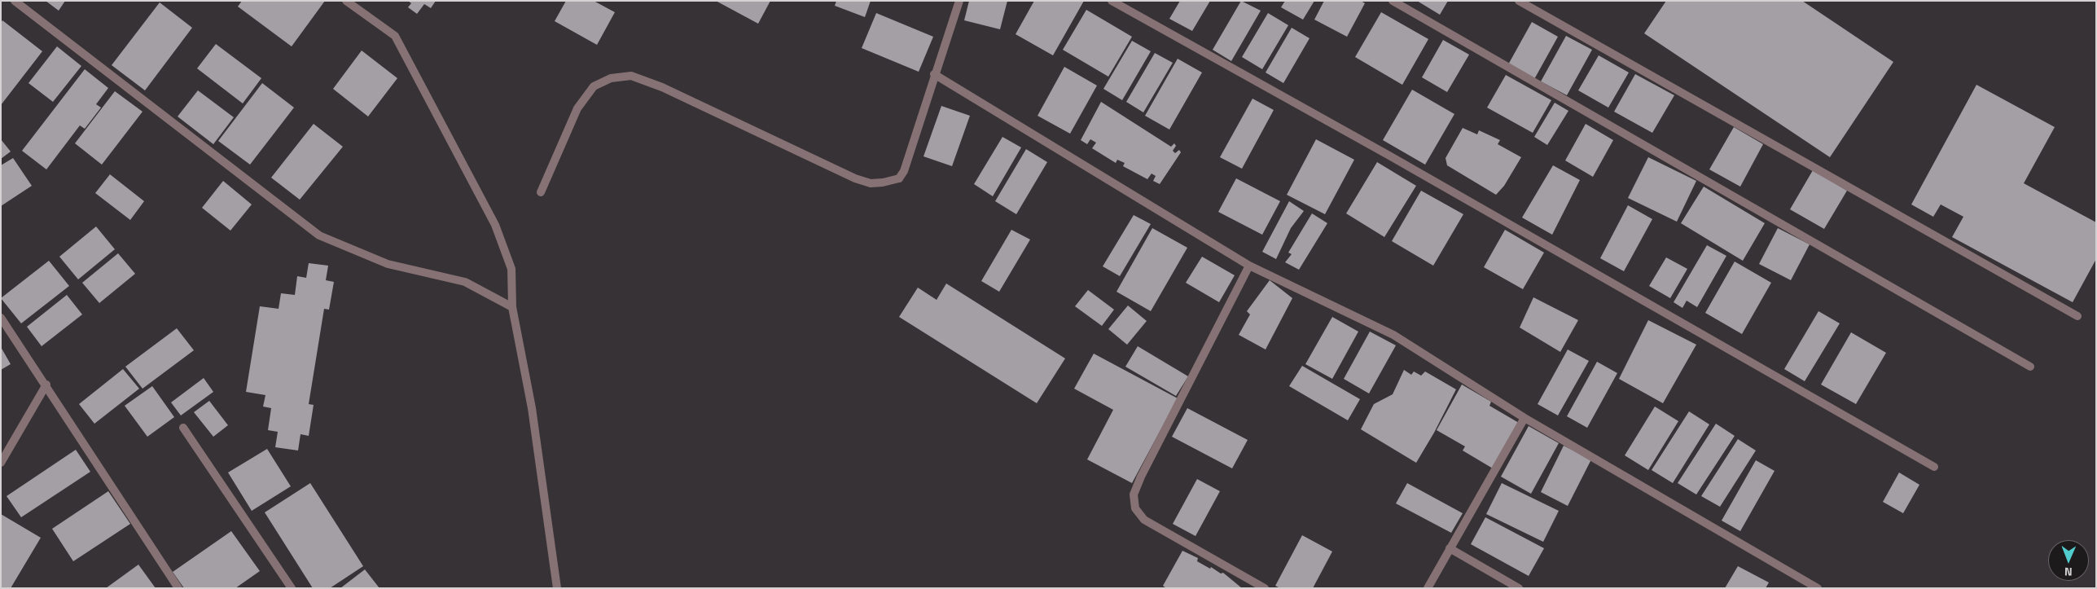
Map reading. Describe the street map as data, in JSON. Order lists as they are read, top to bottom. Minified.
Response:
{"north":"bottom"}
